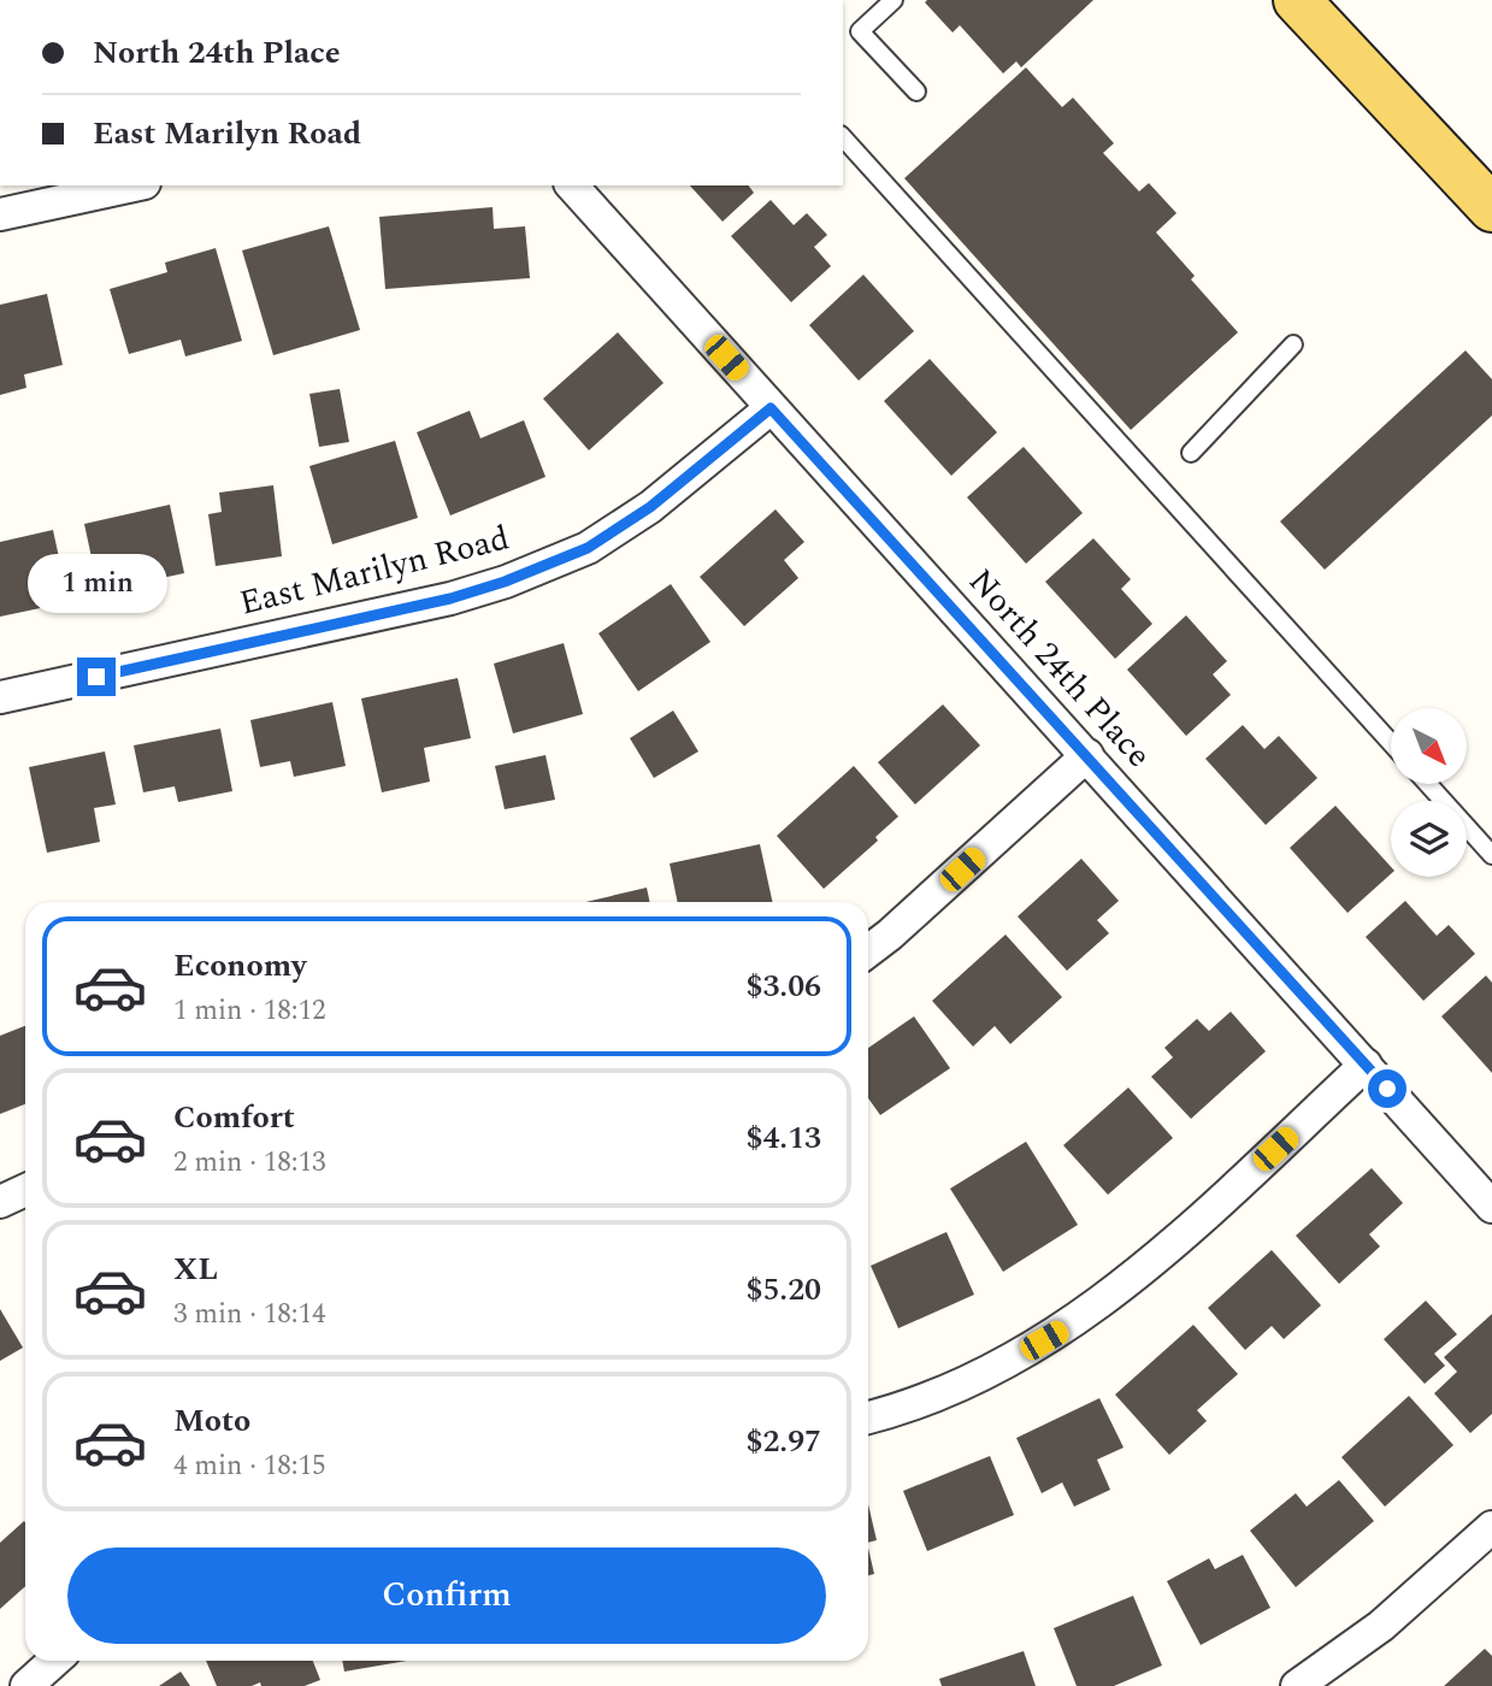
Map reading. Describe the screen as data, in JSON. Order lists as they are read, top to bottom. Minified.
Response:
{"streets":{"street":["East Marilyn Road","North 24th Place"]},"crossings":[["East Marilyn Road","North 24th Place"]],"north":"bottom right","page":{"banner":["North 24th Place","East Marilyn Road"],"bubble":"1 min","list":[{"name":"Economy","note":"1 min · 18:12","value":"$3.06"},{"name":"Comfort","note":"2 min · 18:13","value":"$4.13"},{"name":"XL","note":"3 min · 18:14","value":"$5.20"},{"name":"Moto","note":"4 min · 18:15","value":"$2.97"}],"buttons":"Confirm"}}
